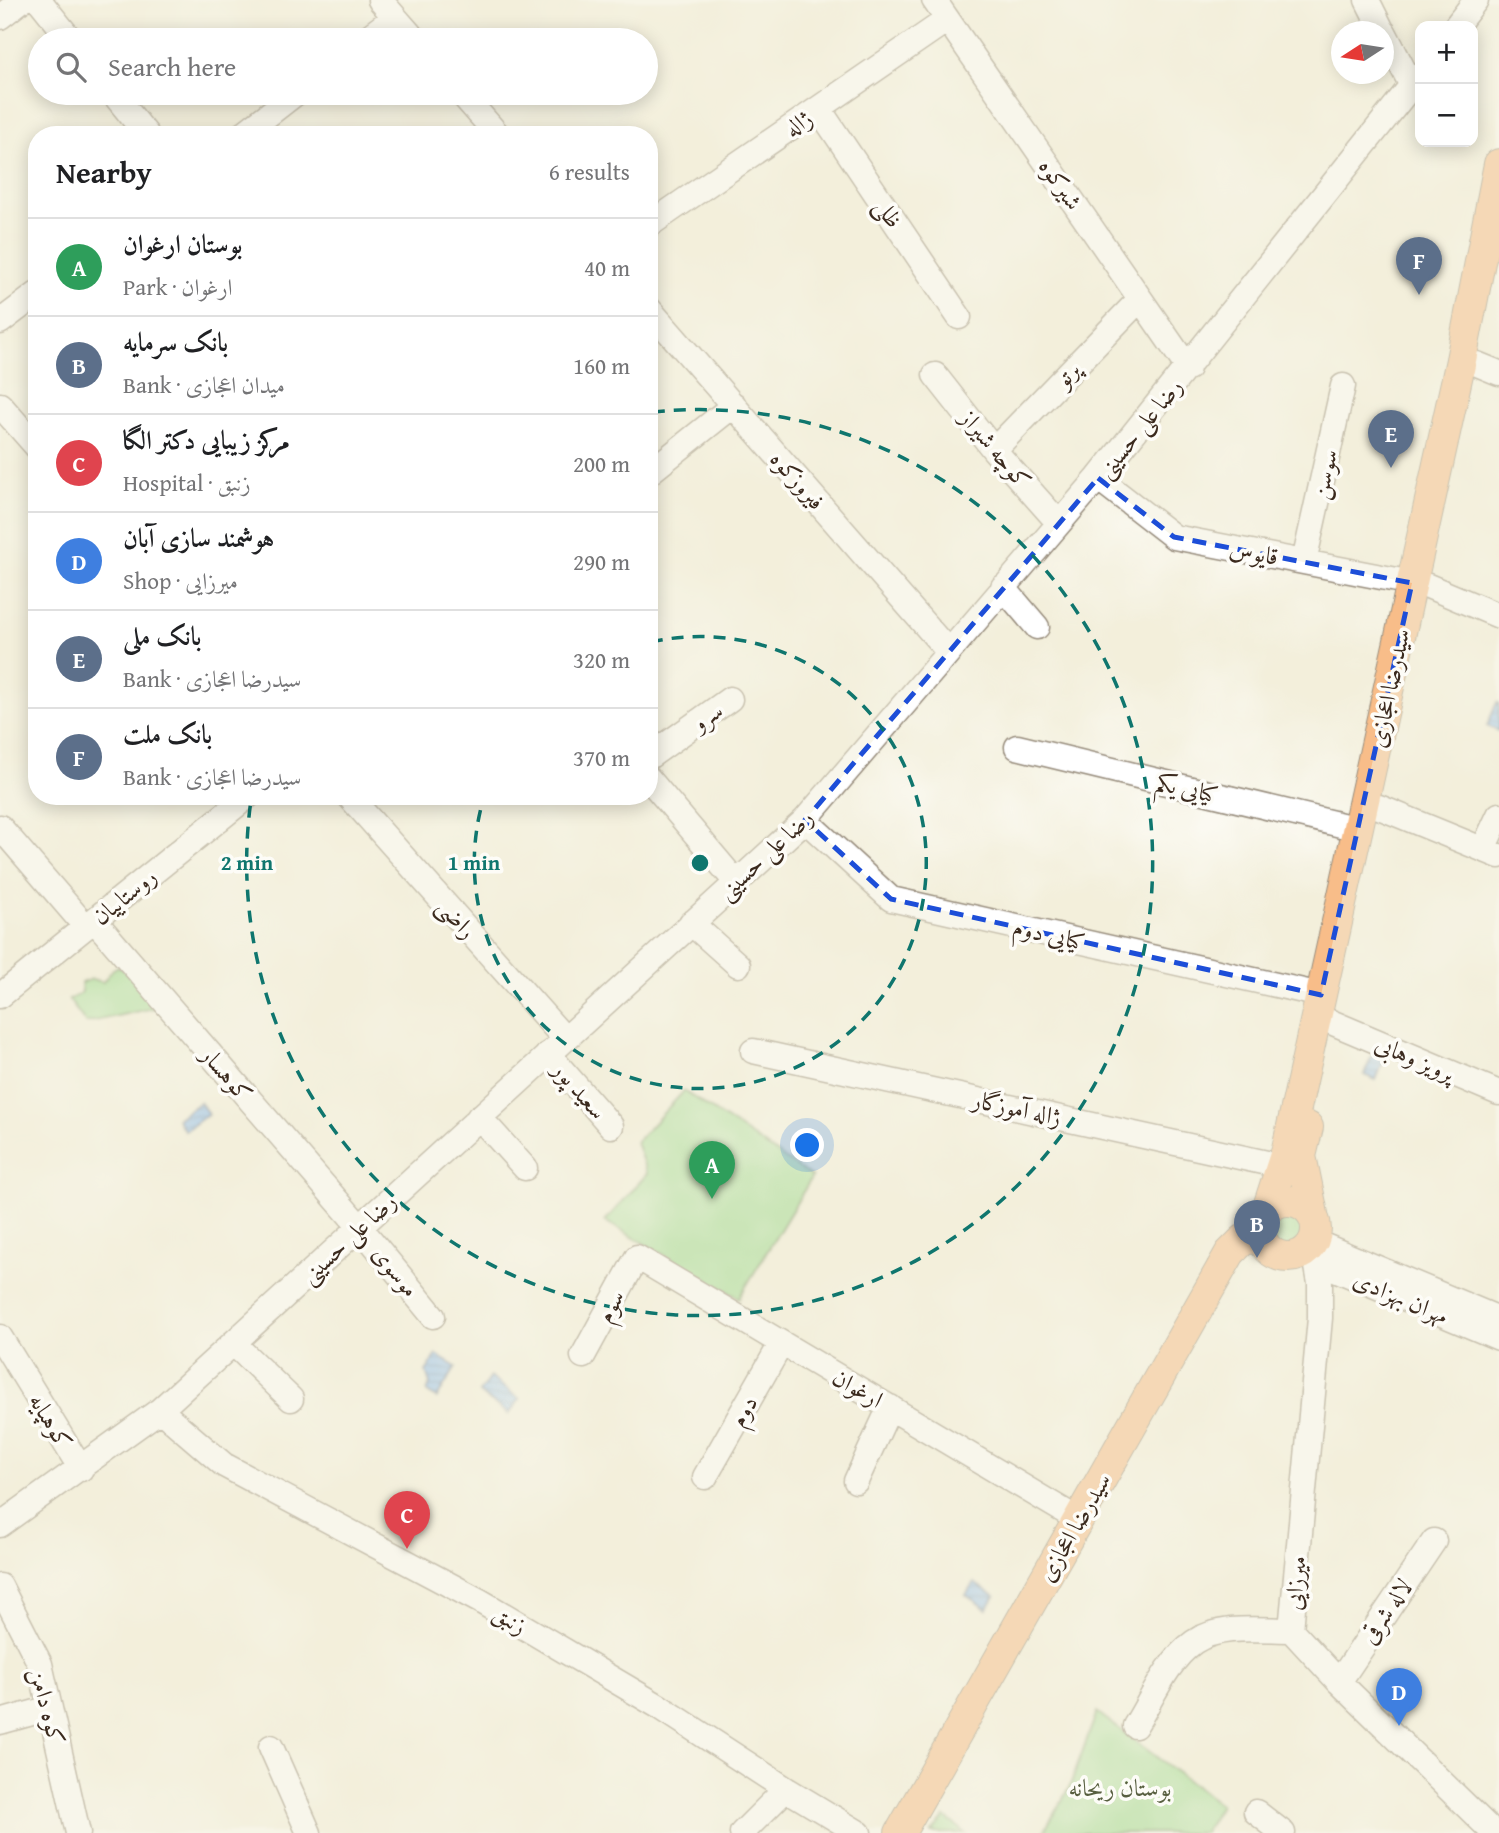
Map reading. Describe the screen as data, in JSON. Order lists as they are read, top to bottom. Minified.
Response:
{"streets":{"main road":["سیدرضا اعجازی"],"street":["ژاله","شیرکوه","ظلی","پرتو","رضا علی حسینی","کوچه شیراز","سوسن","فیروزکوه","قایوس","سرو","کیایی یکم","روستاییان","راضی","کیایی دوم","پرویز وهابی","کوهسار","سعید پور","ژاله آموزگار","موسوی","مهران بهزادی","سوم","ارغوان","دوم","کوهپایه","میرزایی","لاله شرقی","زنبق","کوه دامن"]},"crossings":[["ژاله","شیرکوه"],["ژاله","ظلی"],["شیرکوه","پرتو"],["شیرکوه","رضا علی حسینی"],["پرتو","کوچه شیراز"],["رضا علی حسینی","کوچه شیراز"],["رضا علی حسینی","فیروزکوه"],["رضا علی حسینی","قایوس"],["رضا علی حسینی","راضی"],["رضا علی حسینی","کیایی دوم"],["رضا علی حسینی","کوهسار"],["رضا علی حسینی","سعید پور"],["رضا علی حسینی","موسوی"],["رضا علی حسینی","کوهپایه"],["رضا علی حسینی","زنبق"],["سوسن","قایوس"],["قایوس","سیدرضا اعجازی"],["سیدرضا اعجازی","کیایی یکم"],["سیدرضا اعجازی","کیایی دوم"],["سیدرضا اعجازی","پرویز وهابی"],["سیدرضا اعجازی","ژاله آموزگار"],["سیدرضا اعجازی","مهران بهزادی"],["سیدرضا اعجازی","ارغوان"],["سیدرضا اعجازی","میرزایی"],["روستاییان","کوهسار"],["راضی","سعید پور"],["کیایی دوم","پرویز وهابی"],["کوهسار","موسوی"],["مهران بهزادی","میرزایی"],["سوم","ارغوان"],["ارغوان","دوم"],["میرزایی","لاله شرقی"]],"parks":["بوستان ریحانه"],"north":"left","page":{"map_buttons":["+","−"],"search":"Search here","heading":["Nearby","6 results"],"list":[{"mark":"A","name":"بوستان ارغوان","note":"Park · ارغوان","value":"40 m"},{"mark":"B","name":"بانک سرمایه","note":"Bank · میدان اعجازی","value":"160 m"},{"mark":"C","name":"مرکز زیبایی دکتر الگا","note":"Hospital · زنبق","value":"200 m"},{"mark":"D","name":"هوشمند سازی آبان","note":"Shop · میرزایی","value":"290 m"},{"mark":"E","name":"بانک ملی","note":"Bank · سیدرضا اعجازی","value":"320 m"},{"mark":"F","name":"بانک ملت","note":"Bank · سیدرضا اعجازی","value":"370 m"}],"pins":["F","E","A","B","C","D"]},"rings":["1 min","2 min"]}
